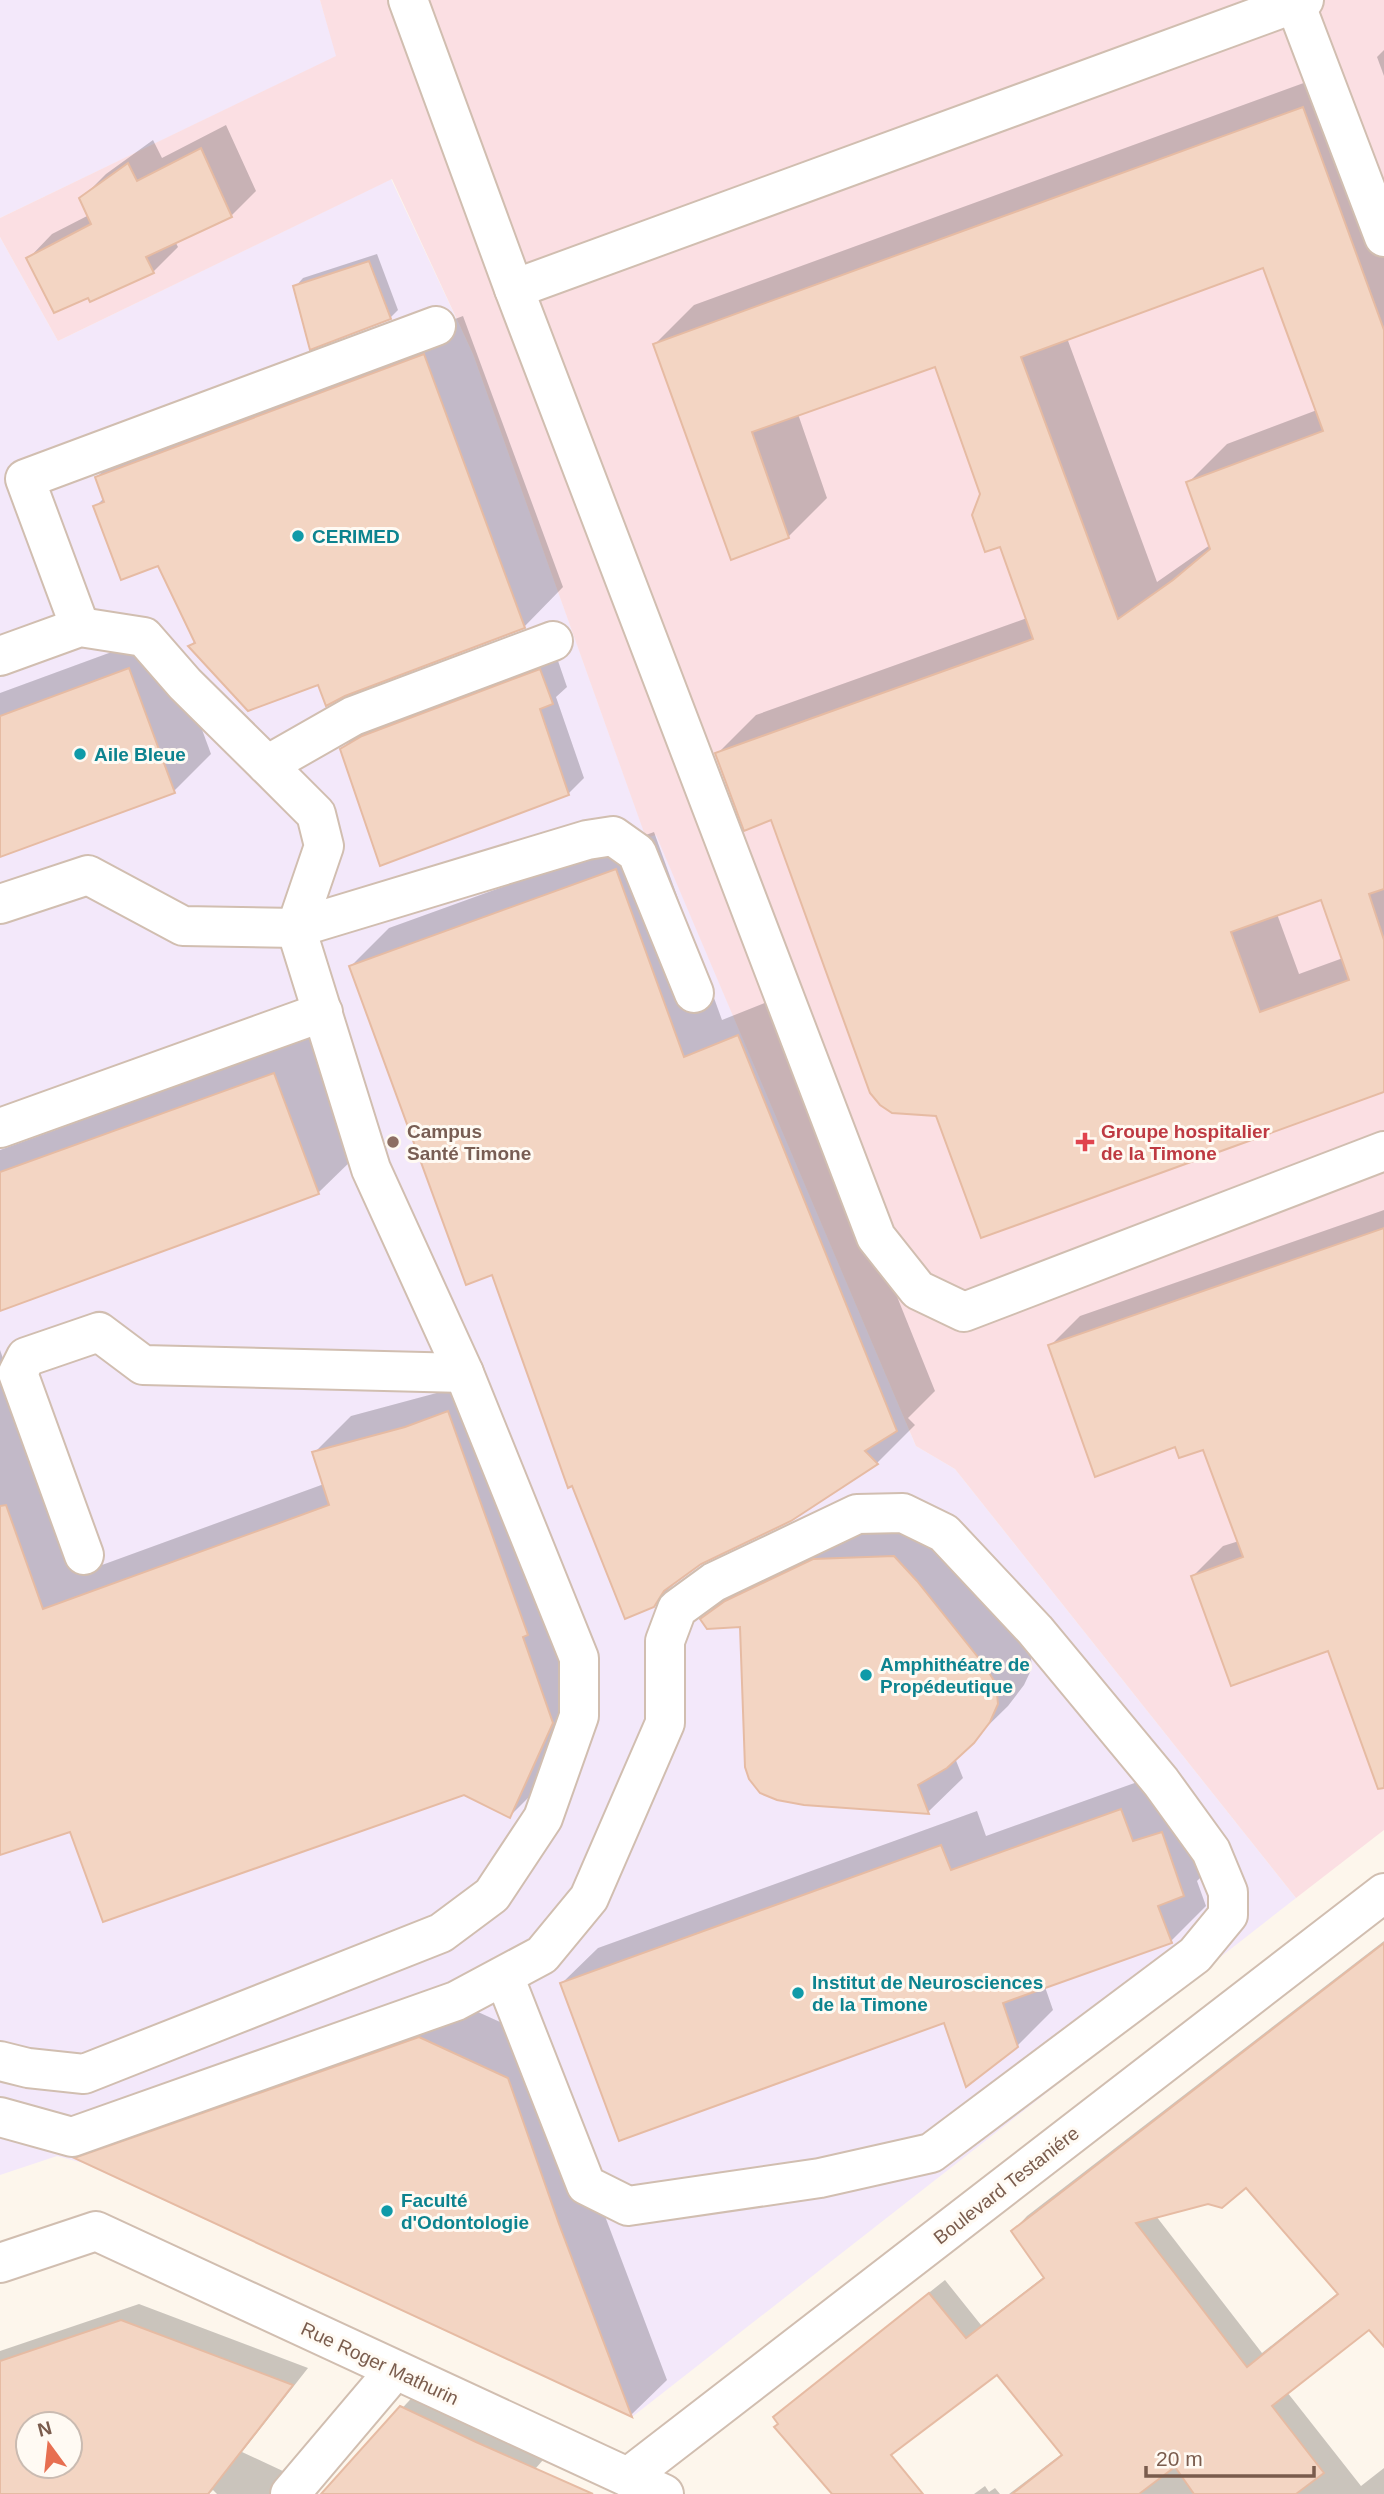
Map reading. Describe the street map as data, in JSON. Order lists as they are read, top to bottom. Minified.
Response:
{"streets":{"street":["Boulevard Testaniére","Rue Roger Mathurin"]},"crossings":[["Boulevard Testaniére","Rue Roger Mathurin"]],"places":{"other":["CERIMED","Aile Bleue","Campus Santé Timone","Amphithéatre de Propédeutique","Institut de Neurosciences de la Timone","Faculté d'Odontologie"],"health":["Groupe hospitalier de la Timone"]},"scale_bar":"20 m","north":"top"}
